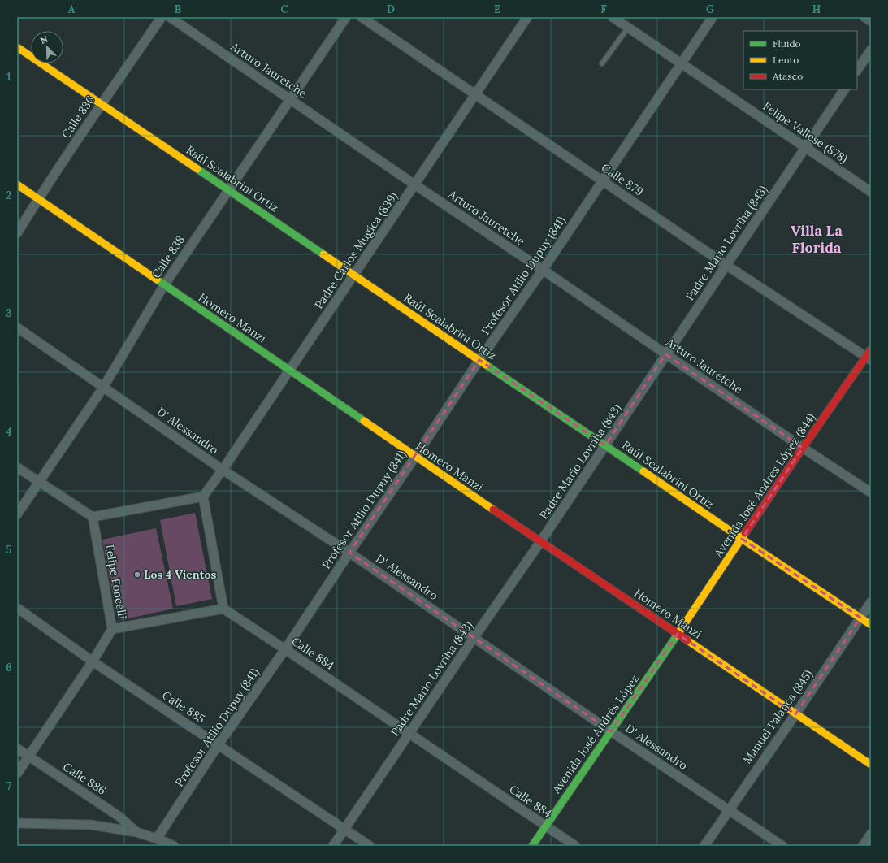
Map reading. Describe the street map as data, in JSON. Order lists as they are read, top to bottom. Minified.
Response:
{"streets":{"street":["Arturo Jauretche","Calle 836","Felipe Vallese (878)","Raúl Scalabrini Ortiz","Calle 879","Padre Mario Lovriha (843)","Padre Carlos Mugica (839)","Calle 838","Profesor Atilio Dupuy (841)","Homero Manzi","D' Alessandro","Avenida José Andrés López (844)","Felipe Foncelli","Calle 884","Calle 885","Manuel Palanca (845)","Avenida José Andrés López","Calle 886"]},"crossings":[["Arturo Jauretche","Padre Mario Lovriha (843)"],["Arturo Jauretche","Padre Carlos Mugica (839)"],["Arturo Jauretche","Calle 838"],["Arturo Jauretche","Profesor Atilio Dupuy (841)"],["Arturo Jauretche","Avenida José Andrés López (844)"],["Calle 836","Raúl Scalabrini Ortiz"],["Calle 836","Homero Manzi"],["Felipe Vallese (878)","Padre Mario Lovriha (843)"],["Felipe Vallese (878)","Profesor Atilio Dupuy (841)"],["Raúl Scalabrini Ortiz","Padre Mario Lovriha (843)"],["Raúl Scalabrini Ortiz","Padre Carlos Mugica (839)"],["Raúl Scalabrini Ortiz","Calle 838"],["Raúl Scalabrini Ortiz","Profesor Atilio Dupuy (841)"],["Raúl Scalabrini Ortiz","Avenida José Andrés López (844)"],["Raúl Scalabrini Ortiz","Manuel Palanca (845)"],["Calle 879","Padre Mario Lovriha (843)"],["Calle 879","Padre Carlos Mugica (839)"],["Calle 879","Profesor Atilio Dupuy (841)"],["Calle 879","Avenida José Andrés López (844)"],["Padre Mario Lovriha (843)","Homero Manzi"],["Padre Mario Lovriha (843)","D' Alessandro"],["Padre Mario Lovriha (843)","Calle 884"],["Padre Mario Lovriha (843)","Calle 885"],["Padre Carlos Mugica (839)","Homero Manzi"],["Padre Carlos Mugica (839)","D' Alessandro"],["Calle 838","Homero Manzi"],["Calle 838","D' Alessandro"],["Profesor Atilio Dupuy (841)","Homero Manzi"],["Profesor Atilio Dupuy (841)","D' Alessandro"],["Profesor Atilio Dupuy (841)","Calle 884"],["Profesor Atilio Dupuy (841)","Calle 885"],["Homero Manzi","Avenida José Andrés López (844)"],["Homero Manzi","Manuel Palanca (845)"],["Homero Manzi","Avenida José Andrés López"],["D' Alessandro","Manuel Palanca (845)"],["D' Alessandro","Avenida José Andrés López"],["Avenida José Andrés López (844)","Avenida José Andrés López"],["Felipe Foncelli","Calle 884"],["Calle 884","Avenida José Andrés López"]],"districts":["Villa La Florida"],"places":["Los 4 Vientos"],"legend":["Fluido","Lento","Atasco"],"north":"top left","grid":{"columns":["A","B","C","D","E","F","G","H"],"rows":["1","2","3","4","5","6","7"]}}
